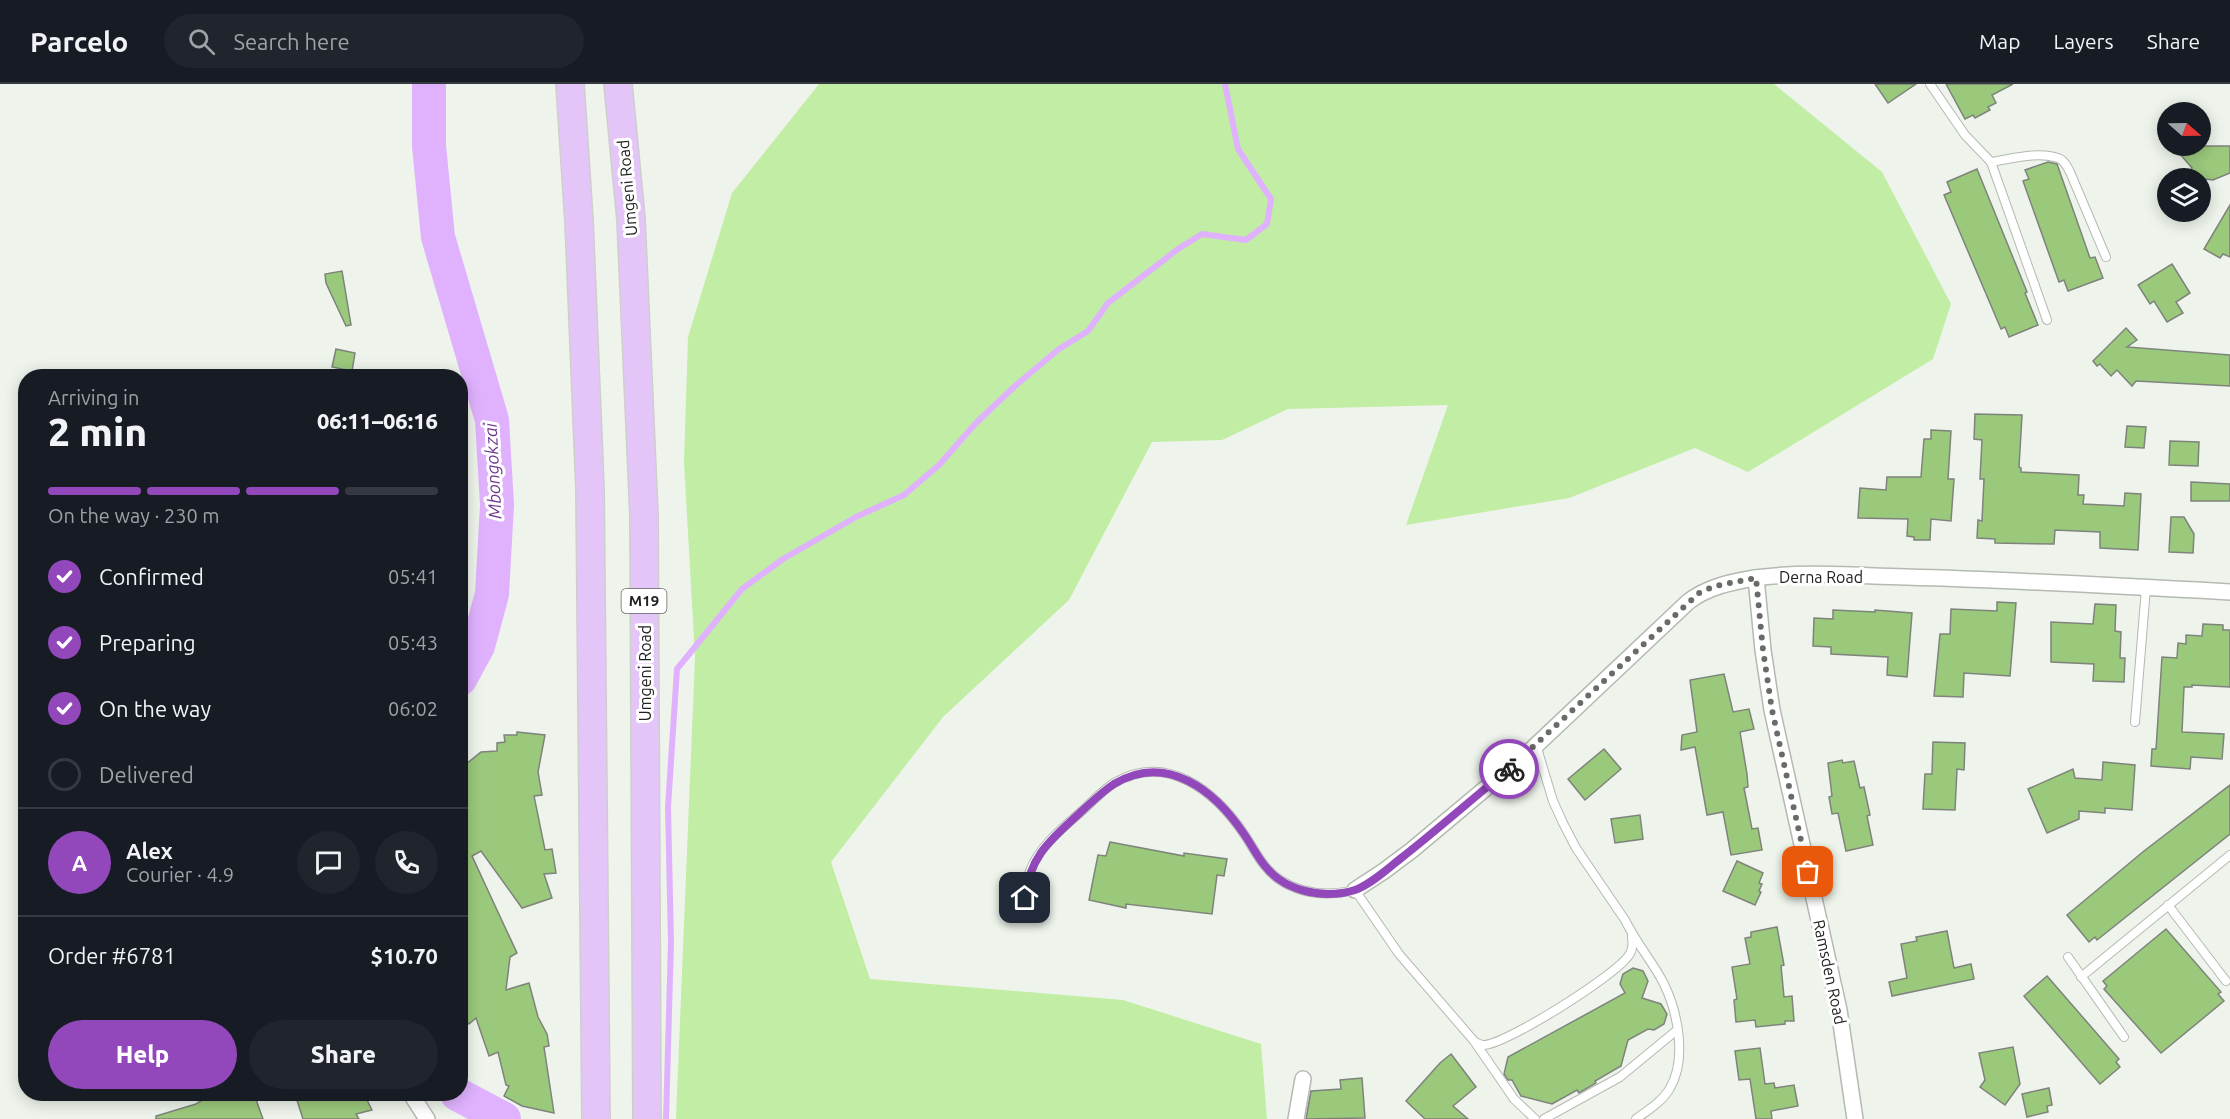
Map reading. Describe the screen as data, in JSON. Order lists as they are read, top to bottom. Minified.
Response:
{"streets":{"highway":["Umgeni Road","M19"],"street":["Derna Road","Ramsden Road"]},"crossings":[["Derna Road","Ramsden Road"]],"water":["Mbongokzai"],"north":"right","page":{"header":"Parcelo","search":"Search here","nav":["Map","Layers","Share"],"heading":["2 min","Arriving in","06:11–06:16"],"panel":["Alex","Courier · 4.9","Order #6781","$10.70"],"bar":"On the way · 230 m","list":[["Confirmed","05:41"],["Preparing","05:43"],["On the way","06:02"],"Delivered"],"round":"A","buttons":["Help","Share"]}}
